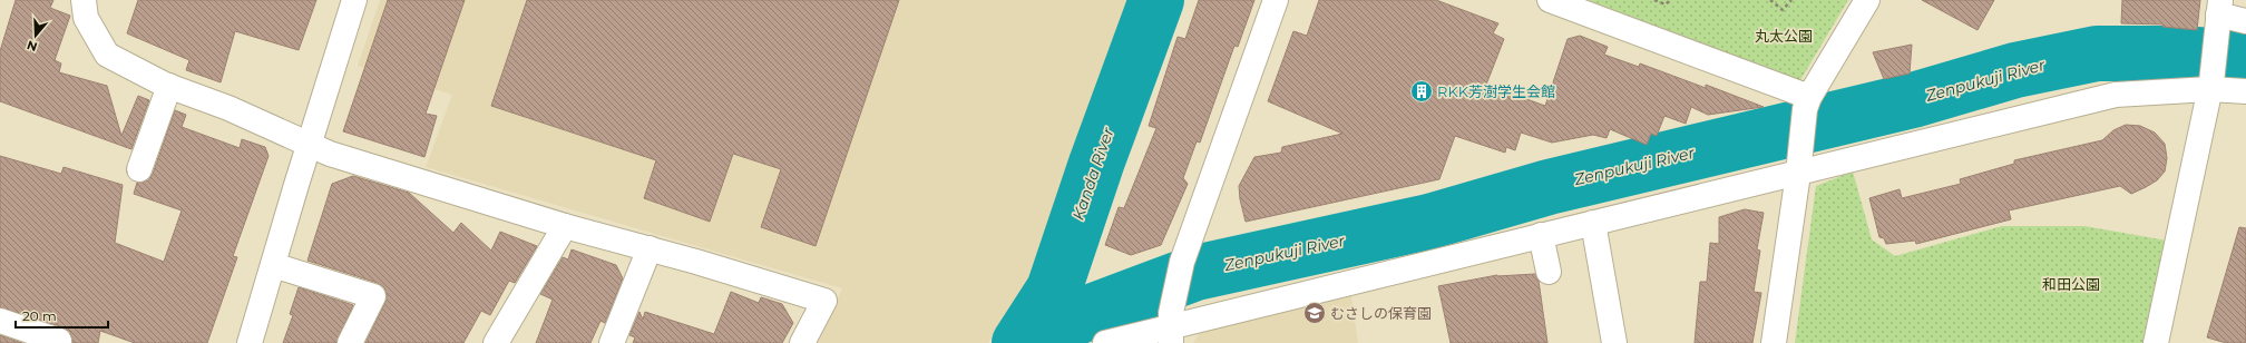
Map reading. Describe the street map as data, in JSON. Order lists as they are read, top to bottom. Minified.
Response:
{"water":["Zenpukuji River","Kanda River"],"parks":["丸太公園","和田公園"],"places":{"building":["RKK芳澍学生会館"],"school or university":["むさしの保育園"]},"scale_bar":"20 m","north":"bottom"}
